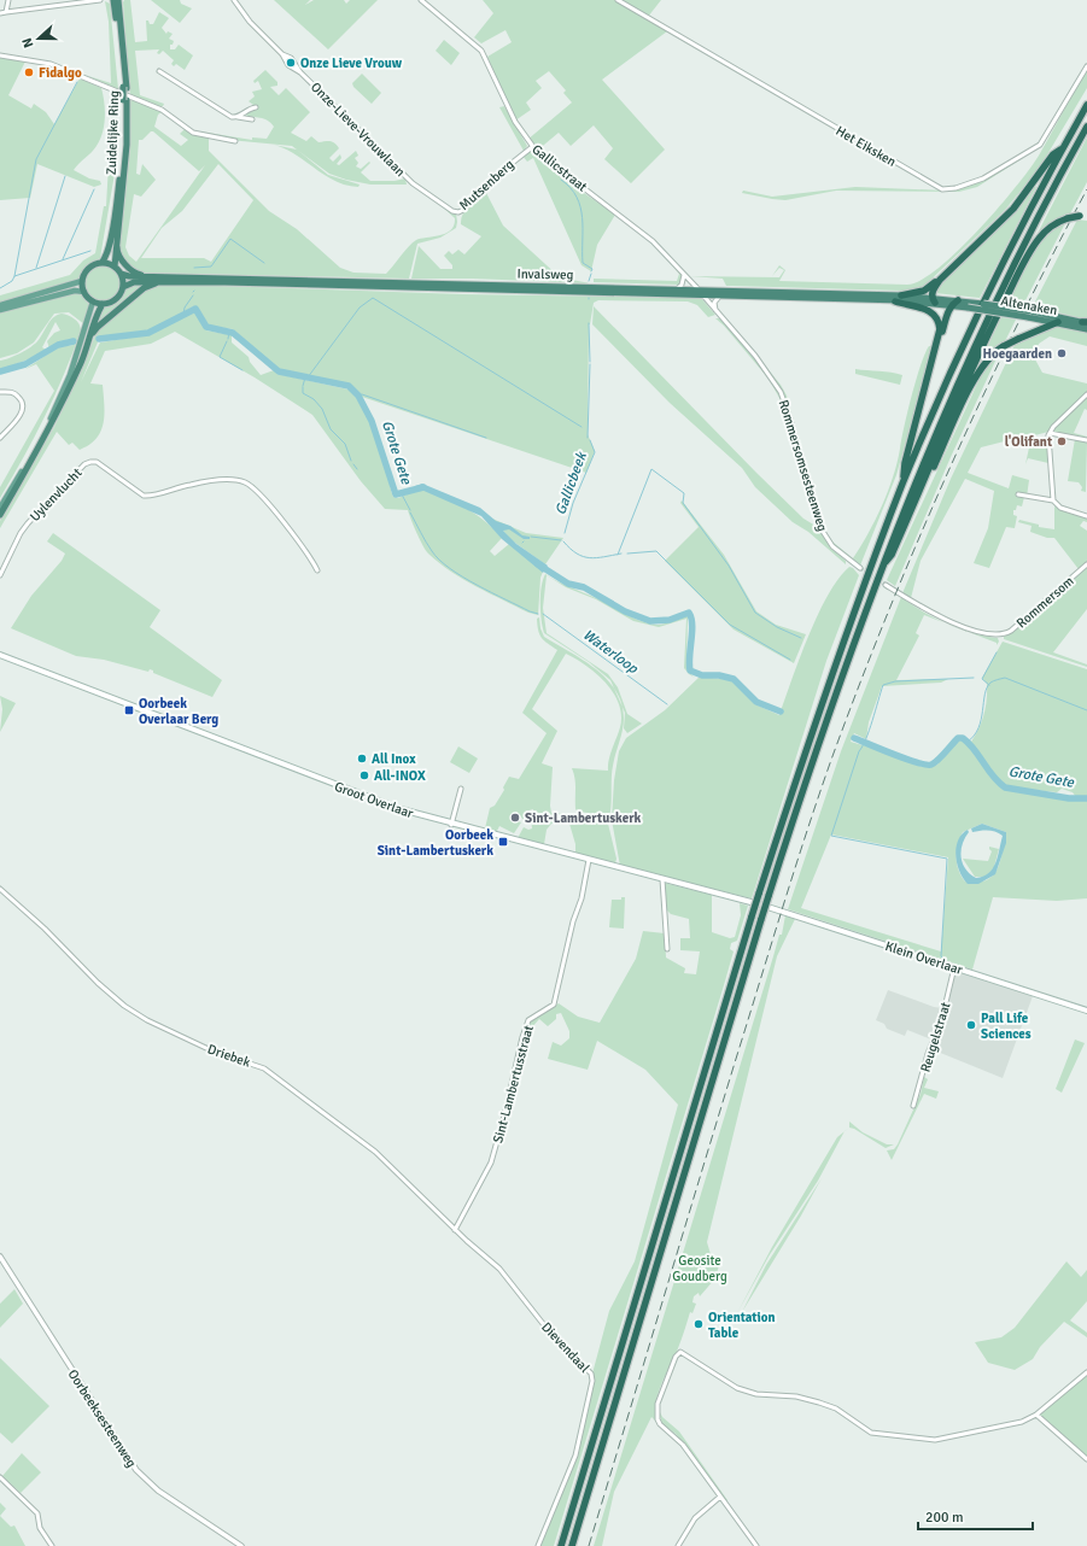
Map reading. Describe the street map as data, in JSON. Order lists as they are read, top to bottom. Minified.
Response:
{"streets":{"highway":["Zuidelijke Ring","Invalsweg","Altenaken"],"main road":["Groot Overlaar","Klein Overlaar"],"street":["Onze-Lieve-Vrouwlaan","Het Eiksken","Gallicstraat","Mutsenberg","Rommersomsesteenweg","Uylenvlucht","Rommersom","Reugelstraat","Driebek","Sint-Lambertusstraat","Dievendaal","Oorbeeksesteenweg"]},"crossings":[["Onze-Lieve-Vrouwlaan","Mutsenberg"],["Zuidelijke Ring","Invalsweg"],["Gallicstraat","Mutsenberg"],["Gallicstraat","Invalsweg"],["Gallicstraat","Rommersomsesteenweg"],["Invalsweg","Altenaken"],["Invalsweg","Rommersomsesteenweg"],["Groot Overlaar","Klein Overlaar"],["Groot Overlaar","Sint-Lambertusstraat"],["Klein Overlaar","Reugelstraat"],["Driebek","Sint-Lambertusstraat"],["Driebek","Dievendaal"],["Sint-Lambertusstraat","Dievendaal"]],"water":["Grote Gete","Gallicbeek","Waterloop"],"parks":["Geosite Goudberg"],"places":{"other":["Onze Lieve Vrouw","Fidalgo","Hoegaarden","l'Olifant","All Inox","All-INOX","Sint-Lambertuskerk","Pall Life Sciences","Orientation Table"],"transit":["Oorbeek Overlaar Berg","Oorbeek Sint-Lambertuskerk"]},"scale_bar":"200 m","north":"left"}
